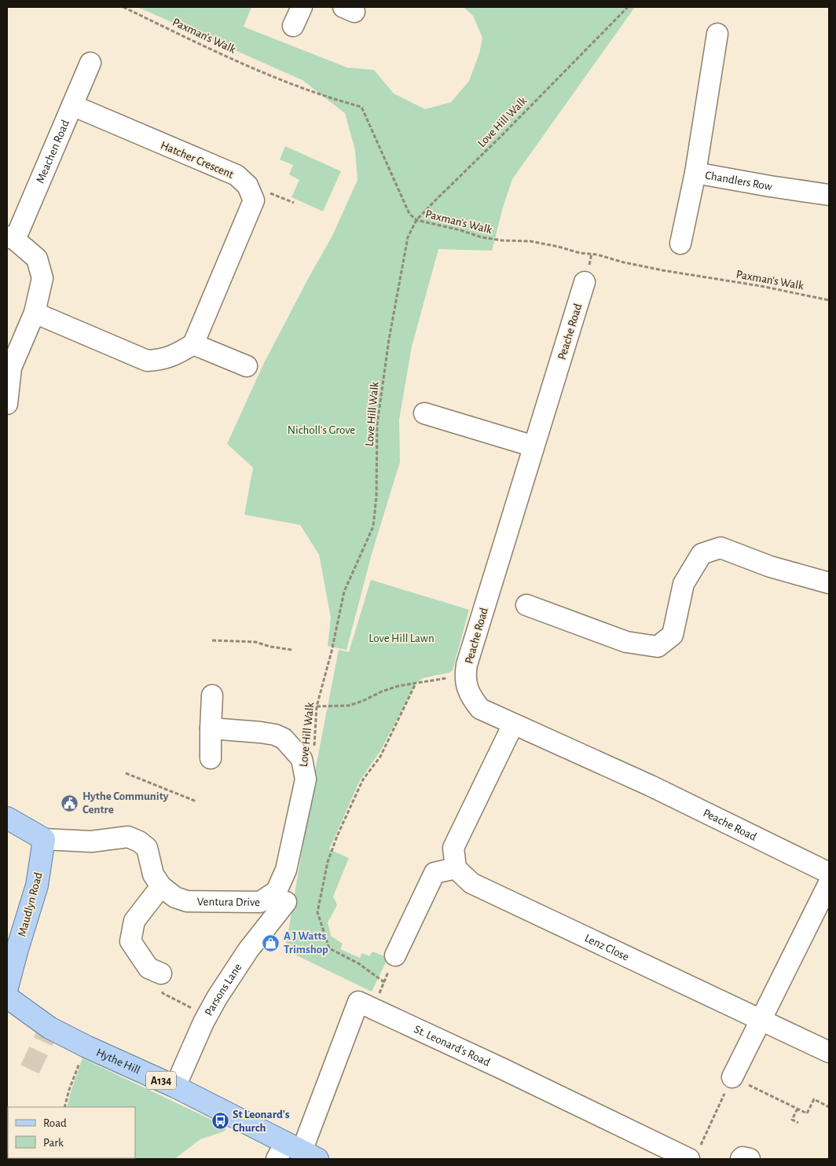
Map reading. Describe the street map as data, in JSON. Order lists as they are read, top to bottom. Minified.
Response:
{"streets":{"main road":["Maudlyn Road","Hythe Hill","A134"],"street":["Meachen Road","Hatcher Crescent","Chandlers Row","Peache Road","Ventura Drive","Lenz Close","Parsons Lane","St. Leonard's Road"],"path":["Paxman's Walk","Love Hill Walk"]},"crossings":[["Paxman's Walk","Love Hill Walk"],["Meachen Road","Hatcher Crescent"],["Ventura Drive","Maudlyn Road"],["Parsons Lane","Hythe Hill"],["St. Leonard's Road","Hythe Hill"]],"parks":["Nicholl's Grove","Love Hill Lawn"],"places":{"public building":["Hythe Community Centre"],"shop":["A J Watts Trimshop"],"bus stop":["St Leonard's Church"]},"legend":["Road","Park"]}
